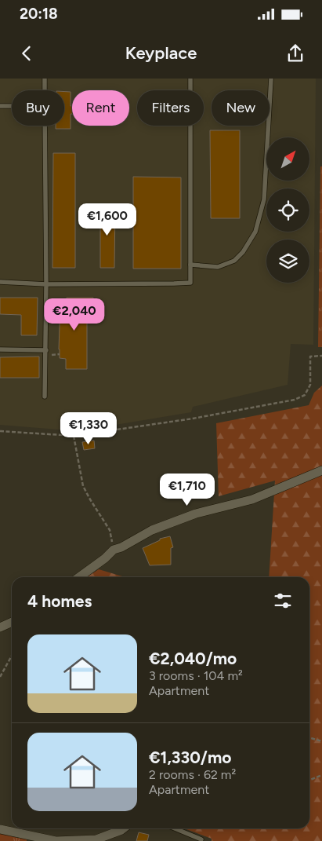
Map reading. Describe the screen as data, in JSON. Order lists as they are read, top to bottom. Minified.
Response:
{"north":"top right","page":{"status":"20:18","header":"Keyplace","chip":["Buy","Rent","Filters","New"],"price":["€1,600","€2,040","€1,330","€1,710"],"heading":"4 homes","list":[{"name":"€2,040/mo","note":"3 rooms · 104 m² · Apartment"},{"name":"€1,330/mo","note":"2 rooms · 62 m² · Apartment"}]}}
